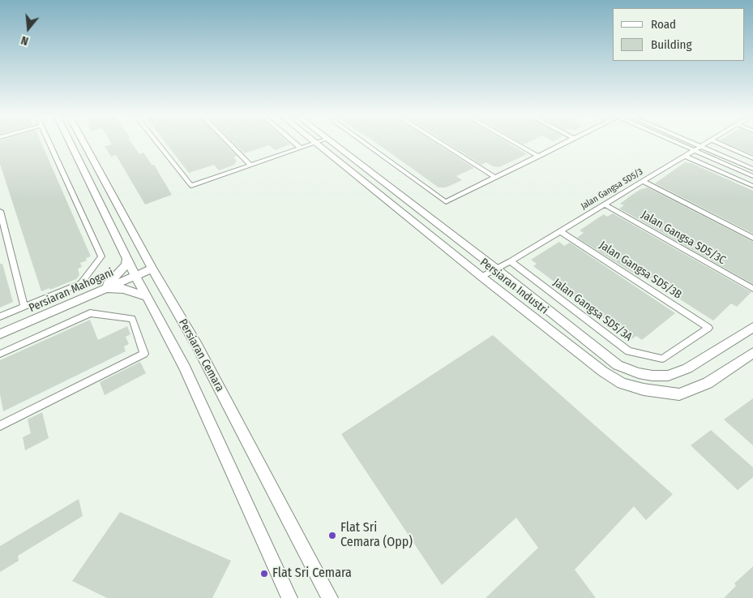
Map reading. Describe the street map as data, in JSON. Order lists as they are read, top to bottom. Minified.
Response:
{"streets":{"main road":["Persiaran Industri","Persiaran Mahogani","Persiaran Cemara"],"street":["Jalan Gangsa SD5/3","Jalan Gangsa SD5/3C","Jalan Gangsa SD5/3B","Jalan Gangsa SD5/3A"]},"crossings":[["Jalan Gangsa SD5/3","Jalan Gangsa SD5/3C"],["Jalan Gangsa SD5/3","Jalan Gangsa SD5/3B"],["Jalan Gangsa SD5/3","Persiaran Industri"],["Jalan Gangsa SD5/3","Jalan Gangsa SD5/3A"],["Jalan Gangsa SD5/3B","Jalan Gangsa SD5/3A"],["Persiaran Mahogani","Persiaran Cemara"]],"places":["Flat Sri Cemara (Opp)","Flat Sri Cemara"],"legend":["Road","Building"],"north":"bottom"}
